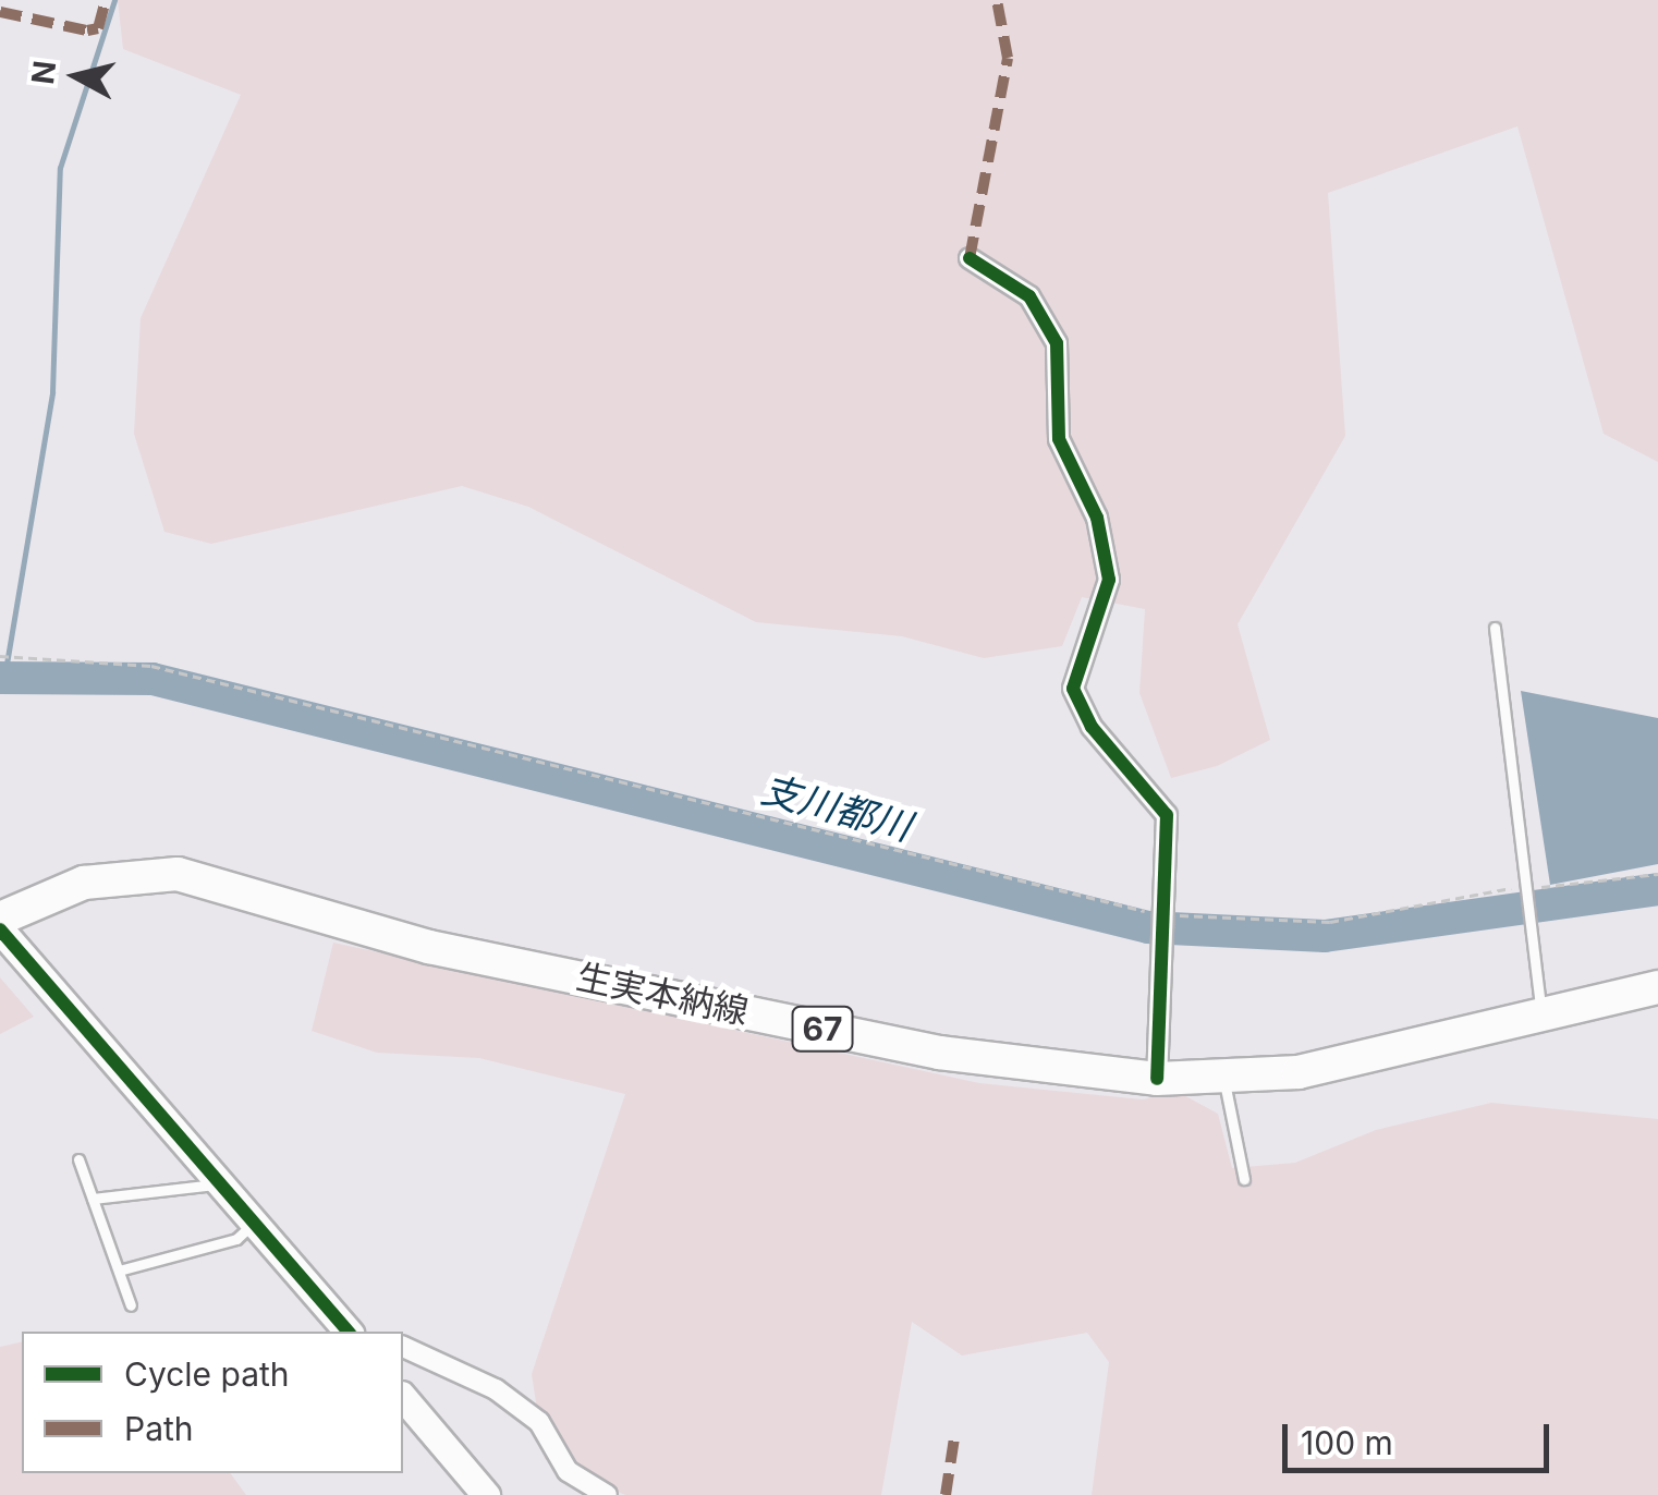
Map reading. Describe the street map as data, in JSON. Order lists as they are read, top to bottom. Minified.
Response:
{"streets":{"main road":["生実本納線","67"]},"water":["支川都川"],"legend":["Cycle path","Path"],"scale_bar":"100 m","north":"left"}
